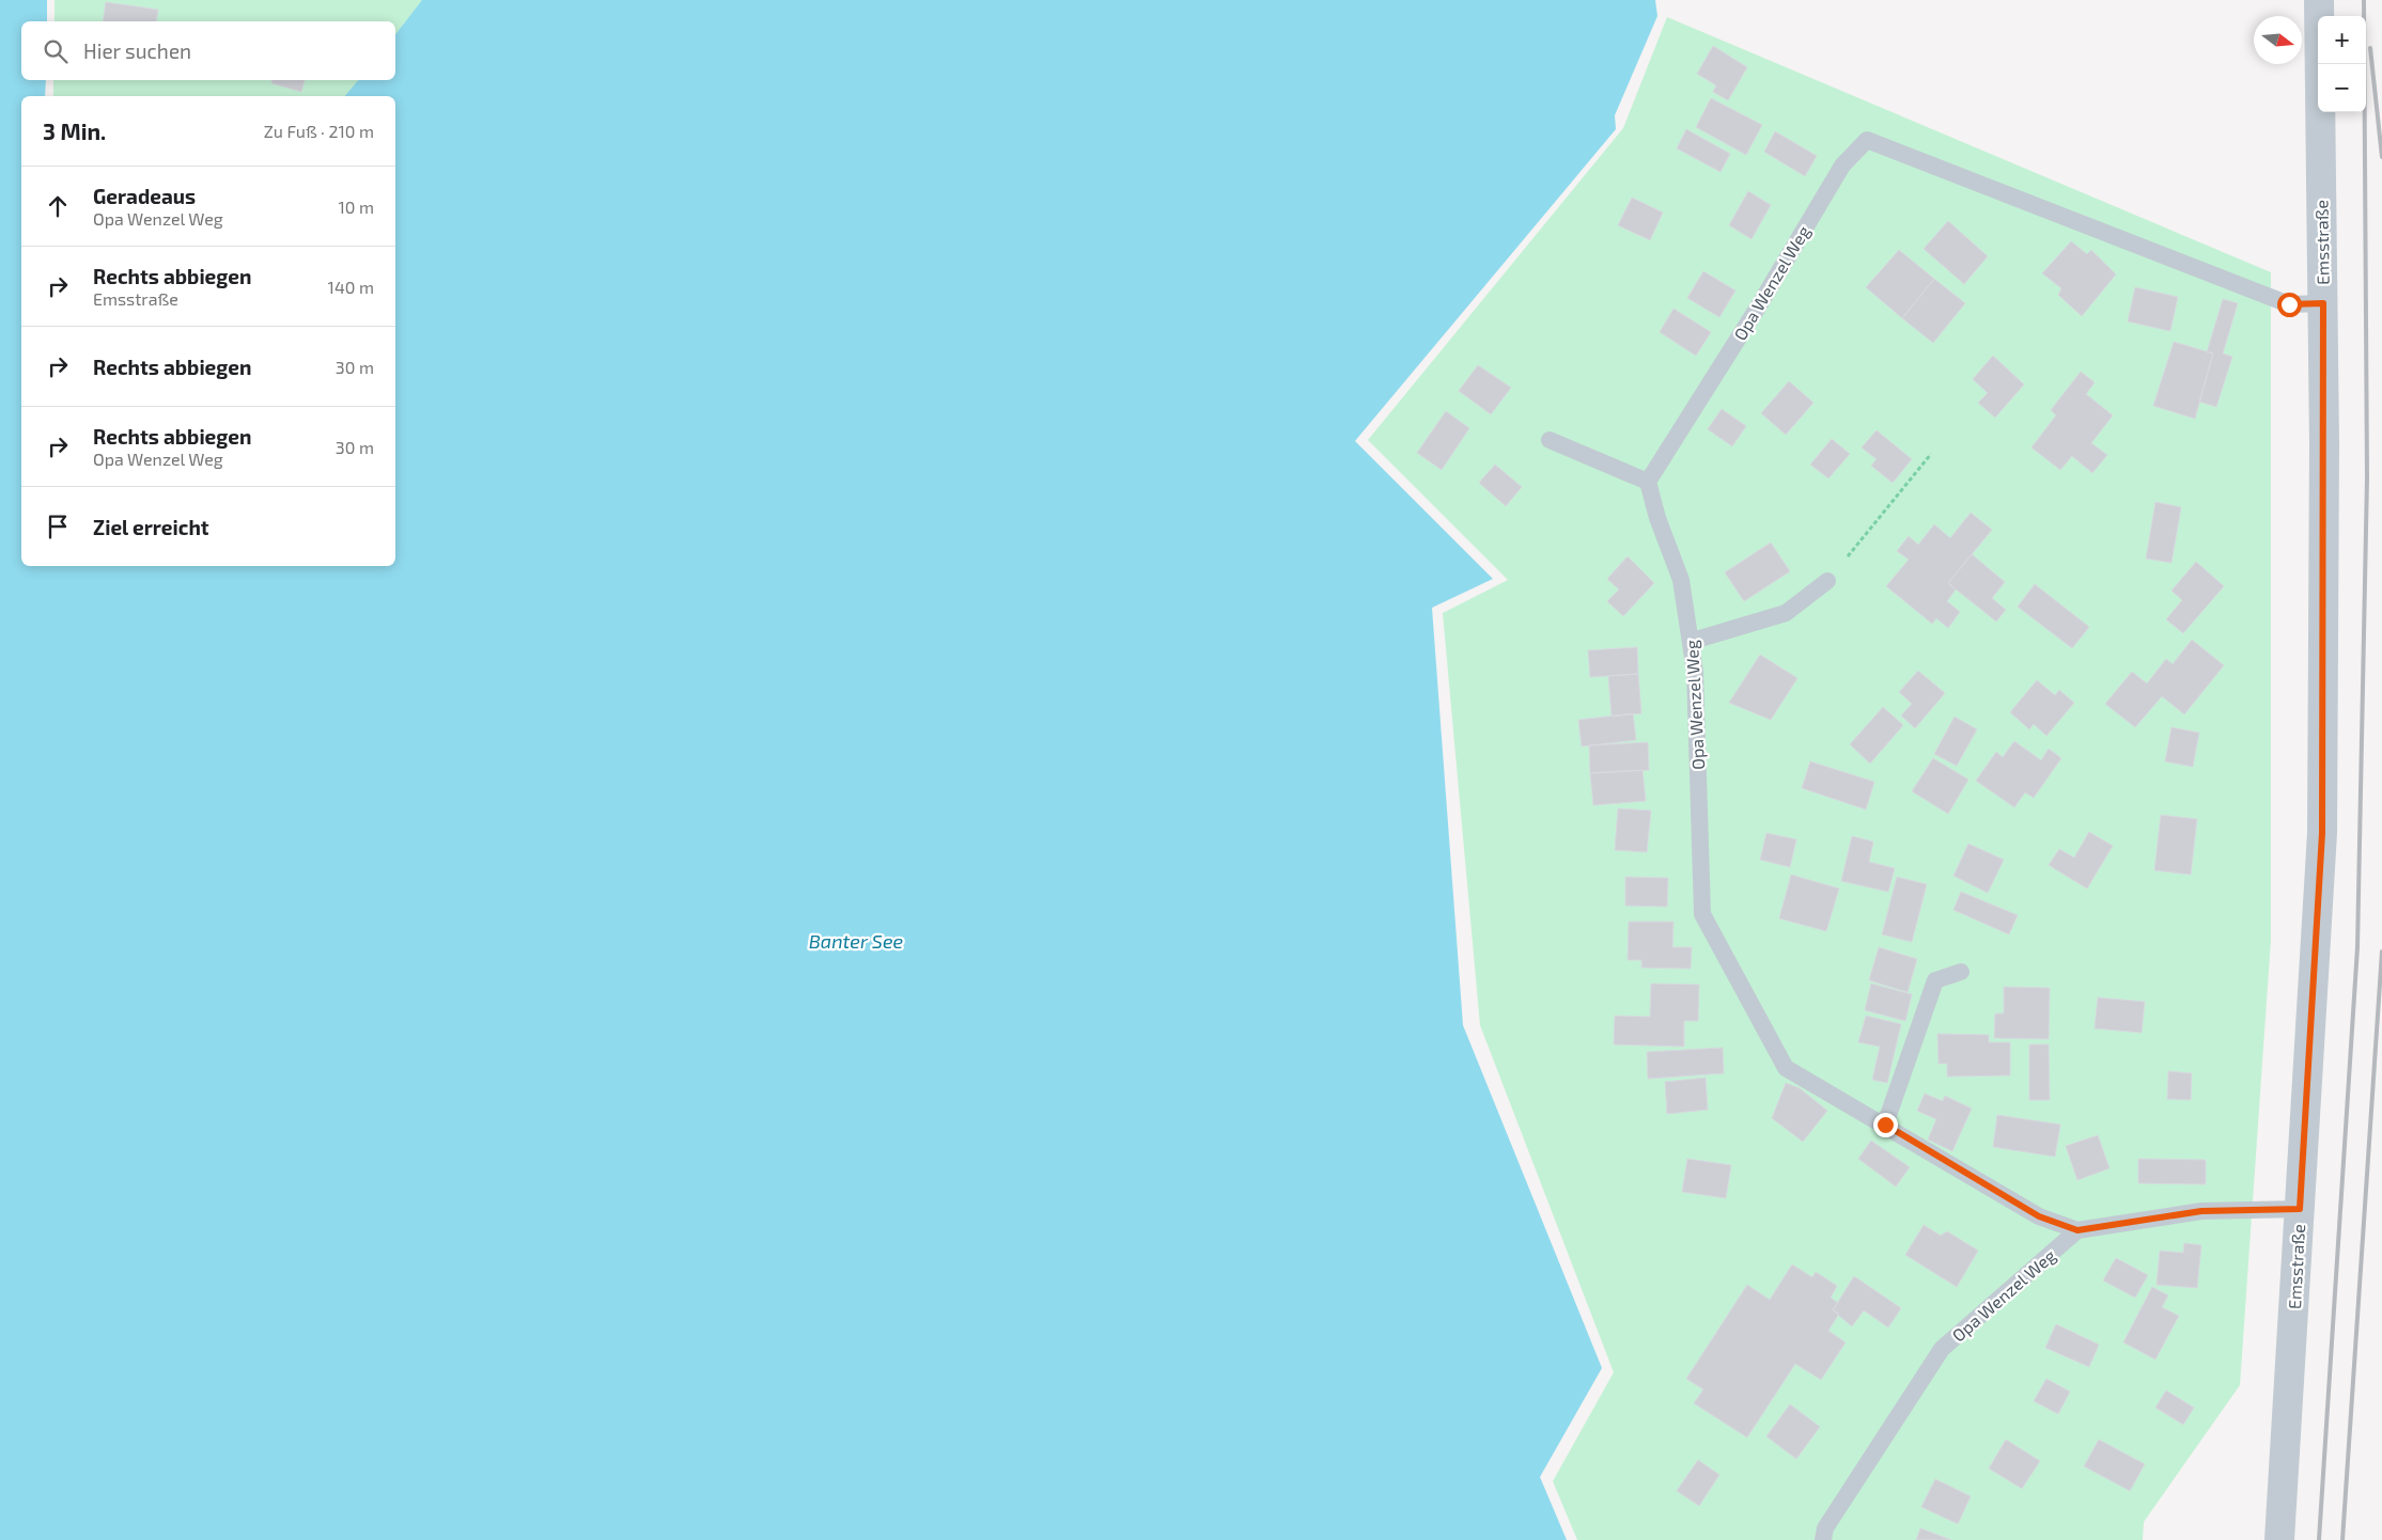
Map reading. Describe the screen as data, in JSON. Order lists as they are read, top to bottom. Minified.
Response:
{"streets":{"street":["Emsstraße"],"lane":["Opa Wenzel Weg"]},"crossings":[["Emsstraße","Opa Wenzel Weg"]],"water":["Banter See"],"north":"right","page":{"map_buttons":["+","−"],"search":"Hier suchen","heading":["3 Min.","Zu Fuß · 210 m"],"list":[["Geradeaus","Opa Wenzel Weg","10 m"],["Rechts abbiegen","Emsstraße","140 m"],["Rechts abbiegen","30 m"],["Rechts abbiegen","Opa Wenzel Weg","30 m"],"Ziel erreicht"]}}
